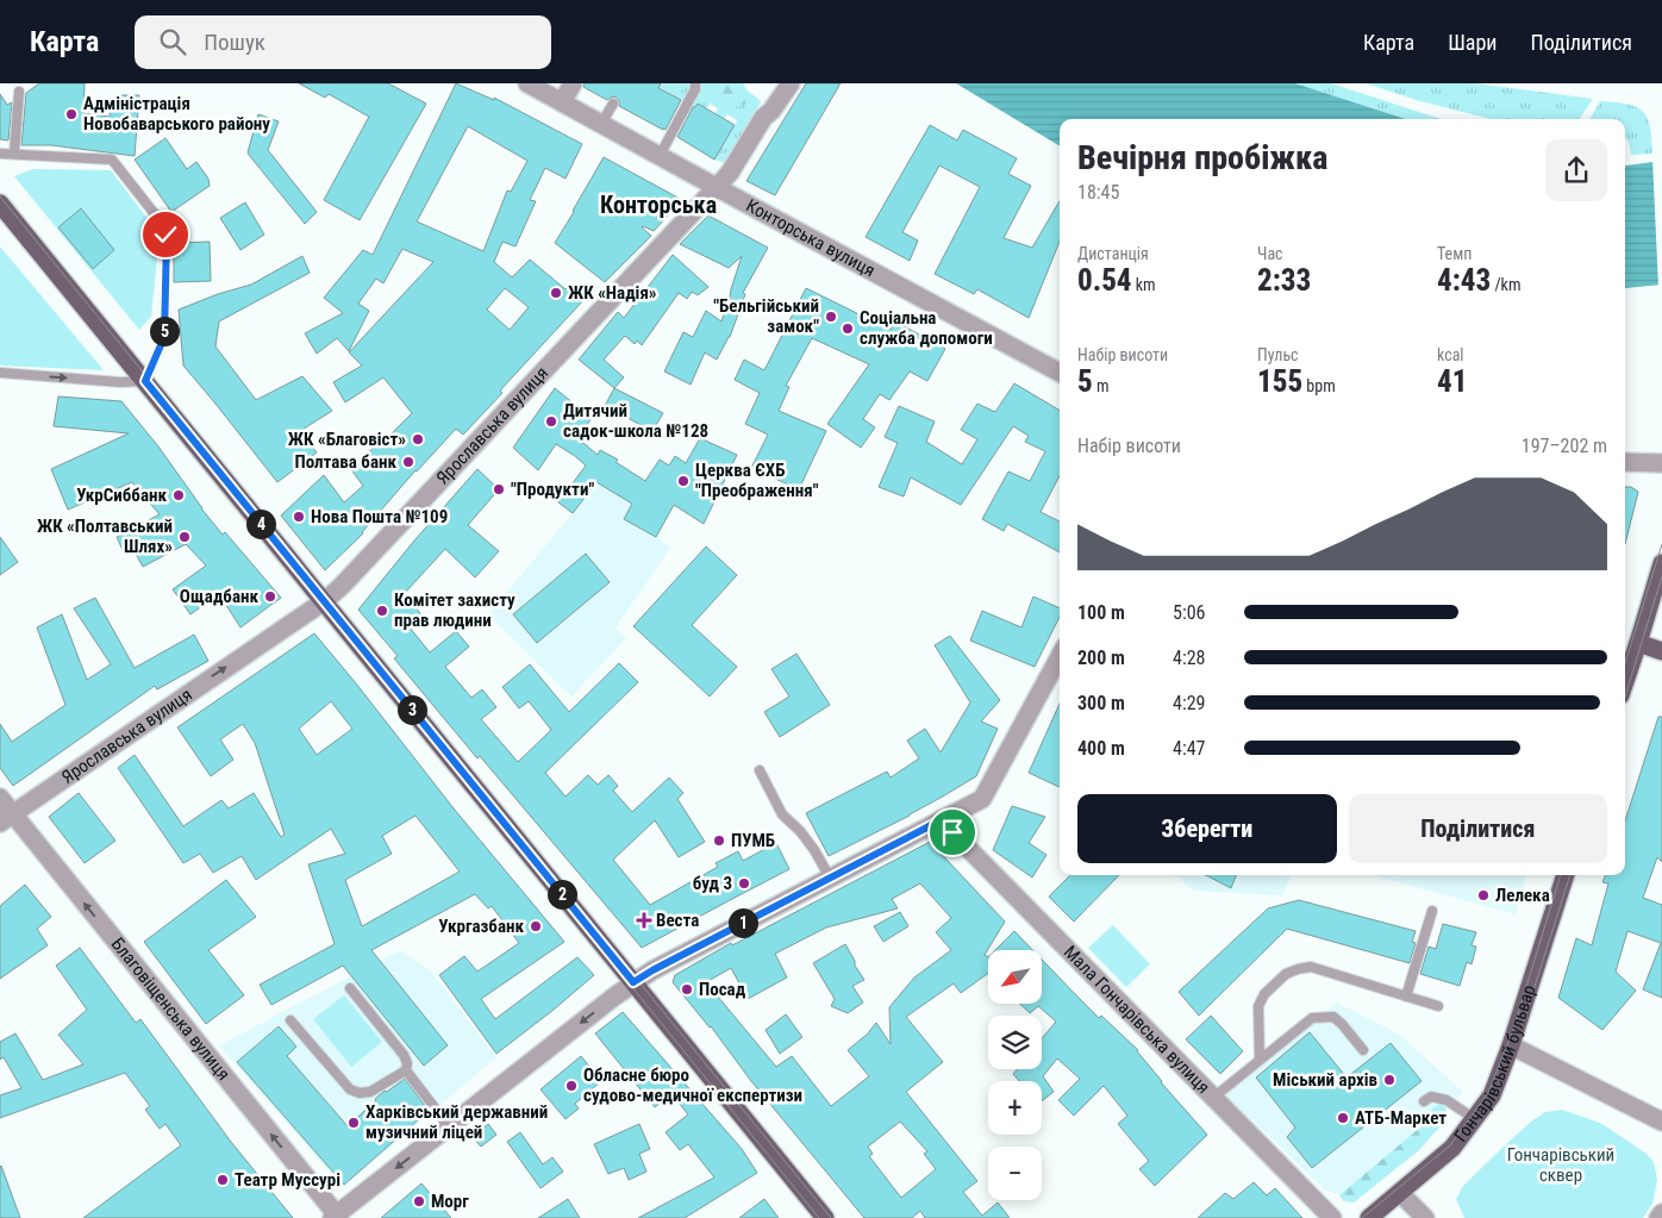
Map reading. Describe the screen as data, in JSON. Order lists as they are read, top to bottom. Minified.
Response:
{"streets":{"main road":["Гончарівський бульвар"],"street":["Конторська вулиця","Ярославська вулиця","Благовіщенська вулиця","Мала Гончарівська вулиця"]},"crossings":[["Конторська вулиця","Ярославська вулиця"],["Ярославська вулиця","Благовіщенська вулиця"]],"one_way":["Ярославська вулиця","Благовіщенська вулиця"],"districts":["Конторська"],"parks":["Гончарівський сквер"],"places":{"other":["Адміністрація Новобаварського району","ЖК «Надія»","\"Бельгійський замок\"","Соціальна служба допомоги","Дитячий садок-школа №128","ЖК «Благовіст»","Полтава банк","Церква ЄХБ \"Преображення\"","\"Продукти\"","УкрСиббанк","Нова Пошта №109","ЖК «Полтавський Шлях»","Ощадбанк","Комітет захисту прав людини","ПУМБ","буд 3","Лелека","Укргазбанк","Посад","Міський архів","Обласне бюро судово-медичної експертизи","АТБ-Маркет","Харківський державний музичний ліцей","Театр Муссурі","Морг"],"health":["Веста"]},"north":"bottom left","page":{"header":"Карта","search":"Пошук","nav":["Карта","Шари","Поділитися"],"heading":["Вечірня пробіжка","18:45"],"stats":[["Дистанція","0.54 km"],["Час","2:33"],["Темп","4:43 /km"],["Набір висоти","5 m"],["Пульс","155 bpm"],["kcal","41"]],"pins":["5","4","3","2","1"],"chart":["Набір висоти","197–202 m"],"list":[{"name":"100 m","note":"5:06"},{"name":"200 m","note":"4:28"},{"name":"300 m","note":"4:29"},{"name":"400 m","note":"4:47"}],"buttons":["Зберегти","Поділитися"],"map_buttons":["+","−"]}}
